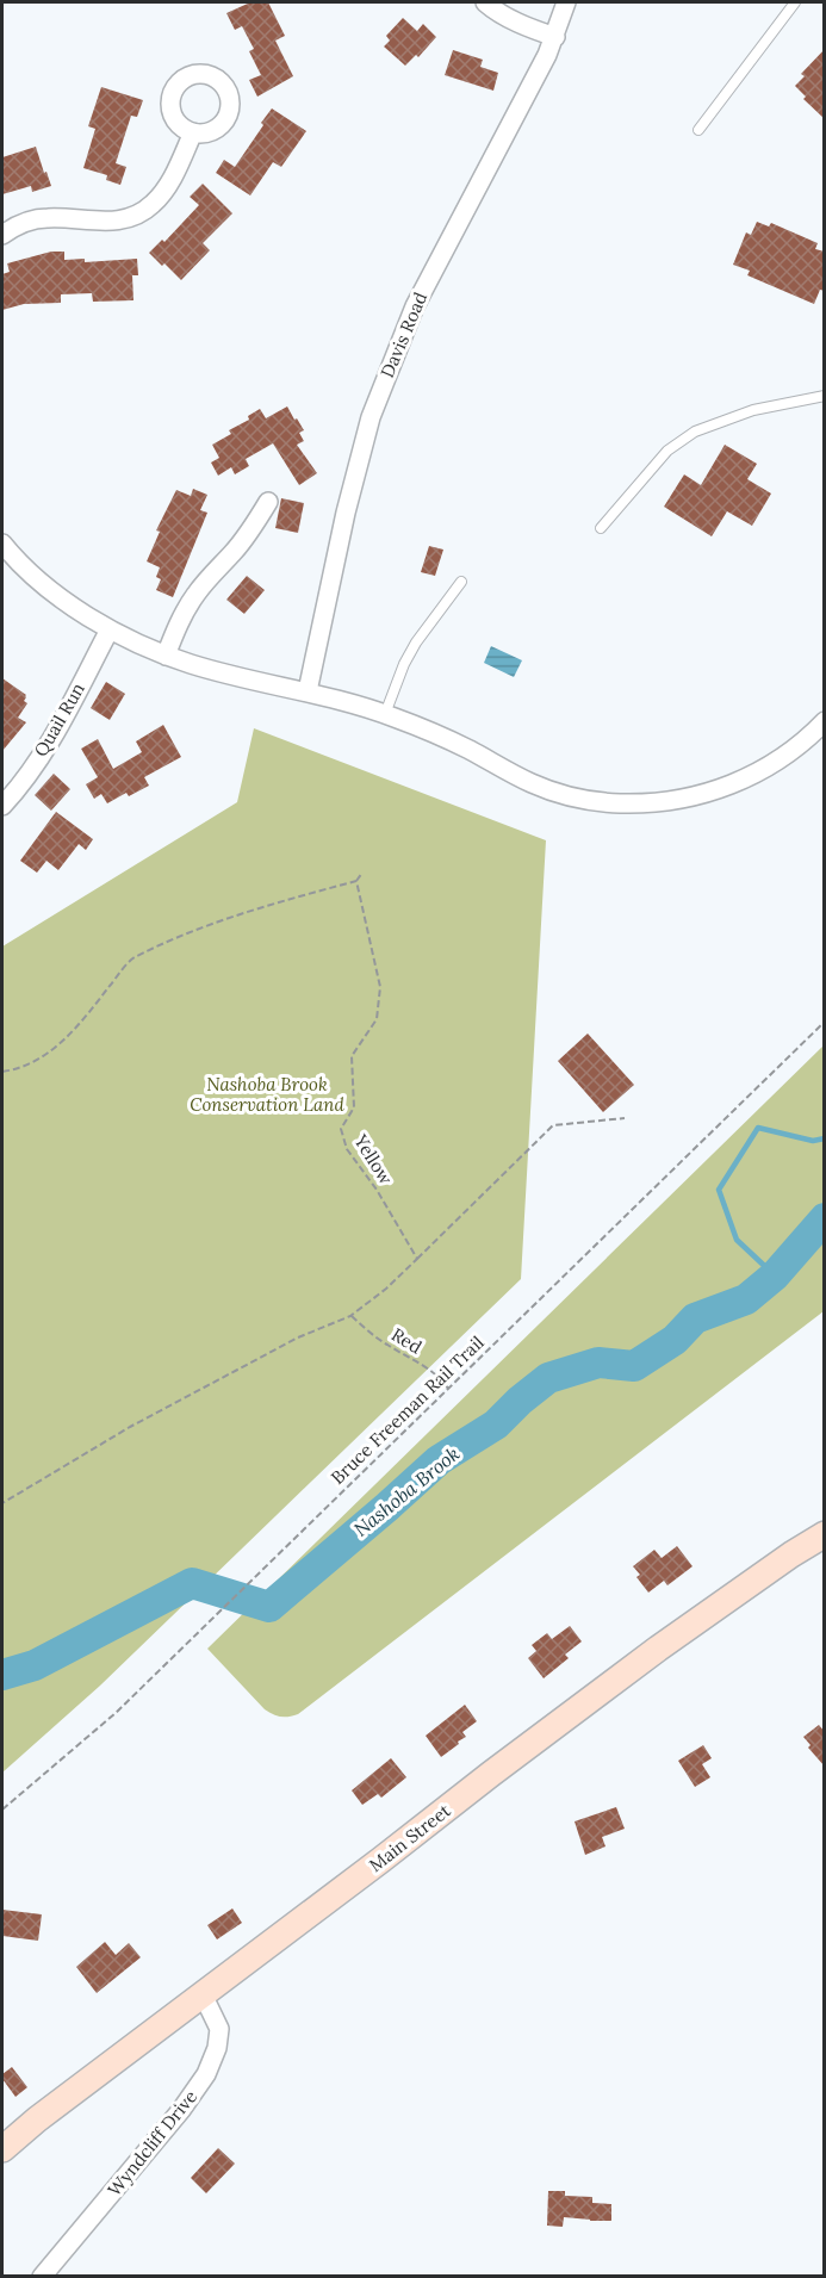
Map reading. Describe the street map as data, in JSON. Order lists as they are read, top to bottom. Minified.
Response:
{"streets":{"main road":["Main Street"],"street":["Davis Road","Quail Run","Wyndcliff Drive"],"path":["Yellow","Red","Bruce Freeman Rail Trail"]},"crossings":[["Red","Bruce Freeman Rail Trail"],["Main Street","Wyndcliff Drive"]],"water":["Nashoba Brook"],"parks":["Nashoba Brook Conservation Land"]}
